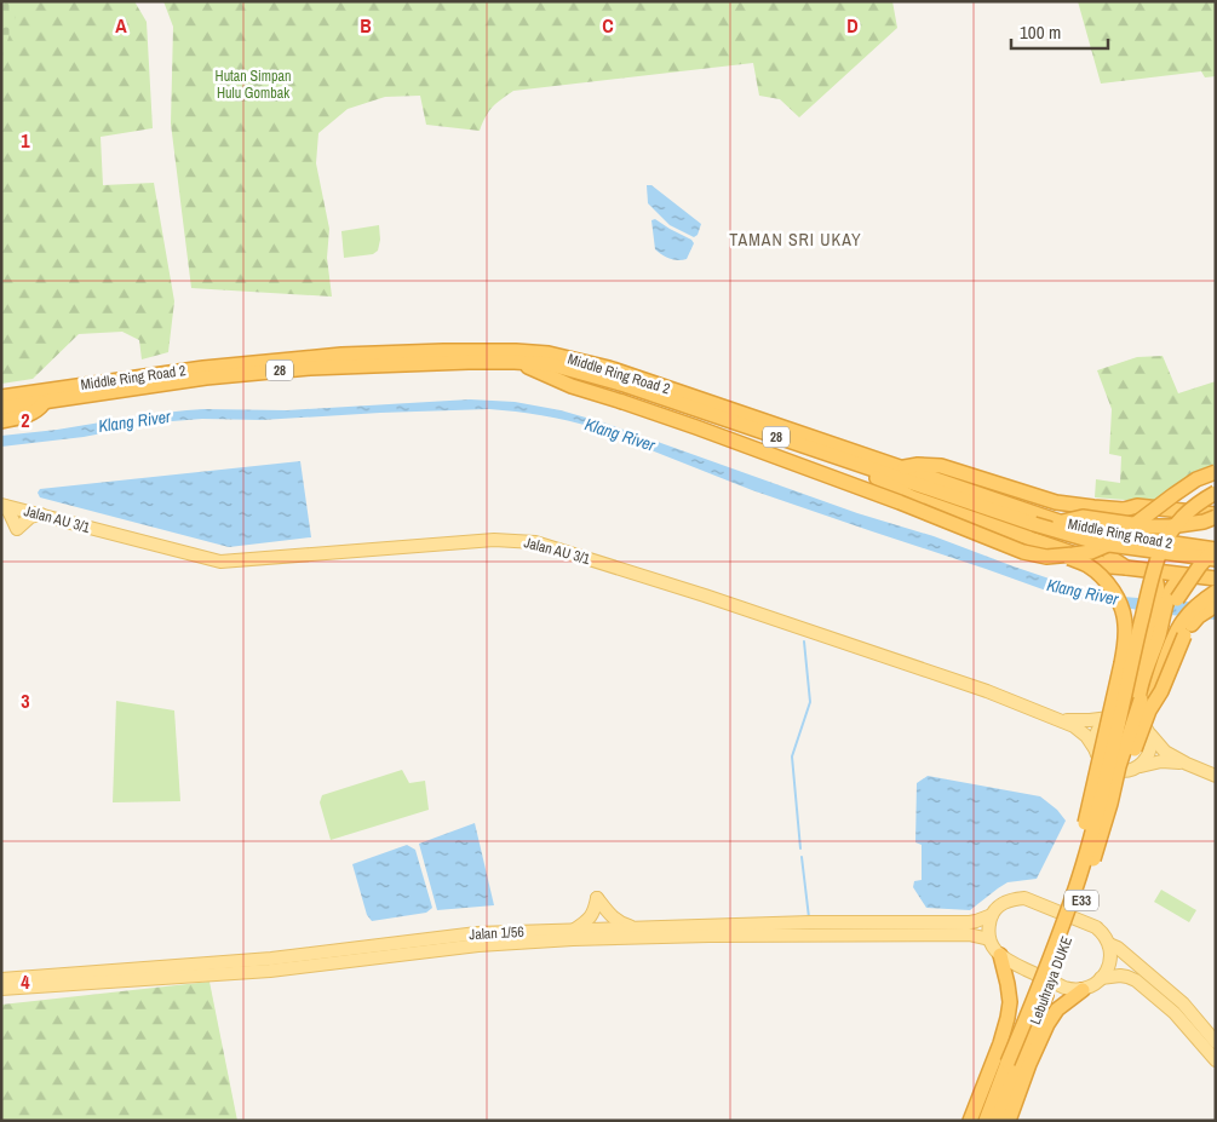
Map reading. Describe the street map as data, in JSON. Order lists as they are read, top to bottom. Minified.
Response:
{"streets":{"highway":["28","Middle Ring Road 2","E33","Lebuhraya DUKE"],"main road":["Jalan AU 3/1","Jalan 1/56"]},"districts":["TAMAN SRI UKAY"],"water":["Klang River"],"parks":["Hutan Simpan Hulu Gombak"],"scale_bar":"100 m","grid":{"columns":["A","B","C","D"],"rows":["1","2","3","4"]}}
